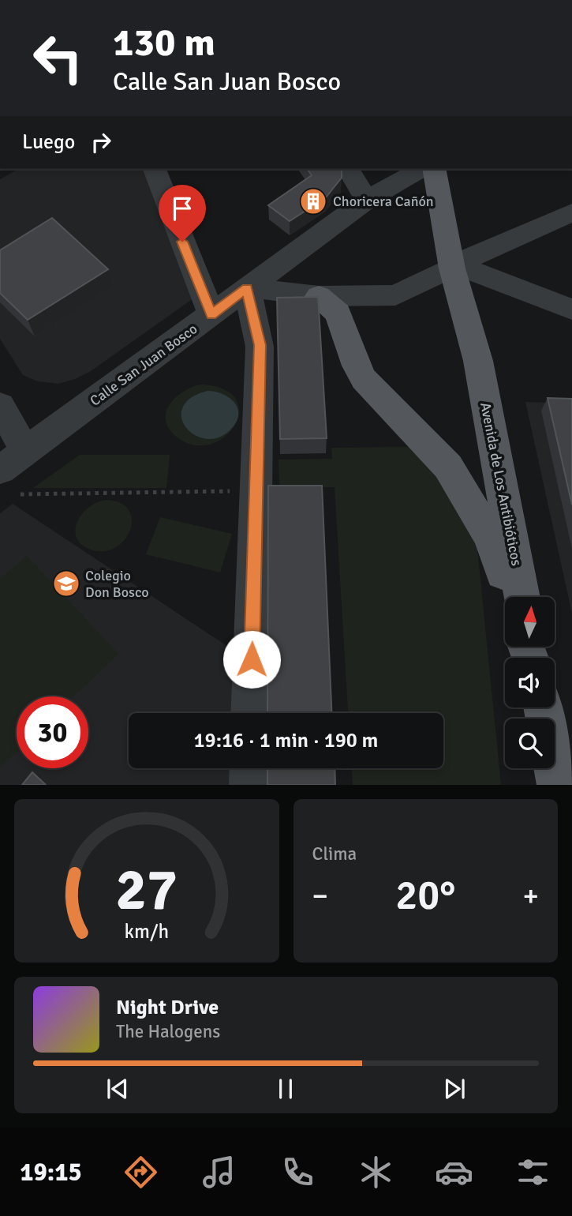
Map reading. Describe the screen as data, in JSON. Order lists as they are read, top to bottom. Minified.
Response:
{"streets":{"main road":["Avenida de Los Antibióticos"],"street":["Calle San Juan Bosco"]},"places":{"building":["Choricera Cañón"],"school or university":["Colegio Don Bosco"]},"north":"top","page":{"turn":["130 m","Calle San Juan Bosco"],"then":"Luego","limit":"30","trip":"19:16 · 1 min · 190 m","tile":"Clima","heat":["−","20°","+"],"song":["Night Drive","The Halogens"],"tabs":"19:15","gauge":["27","km/h"]}}
